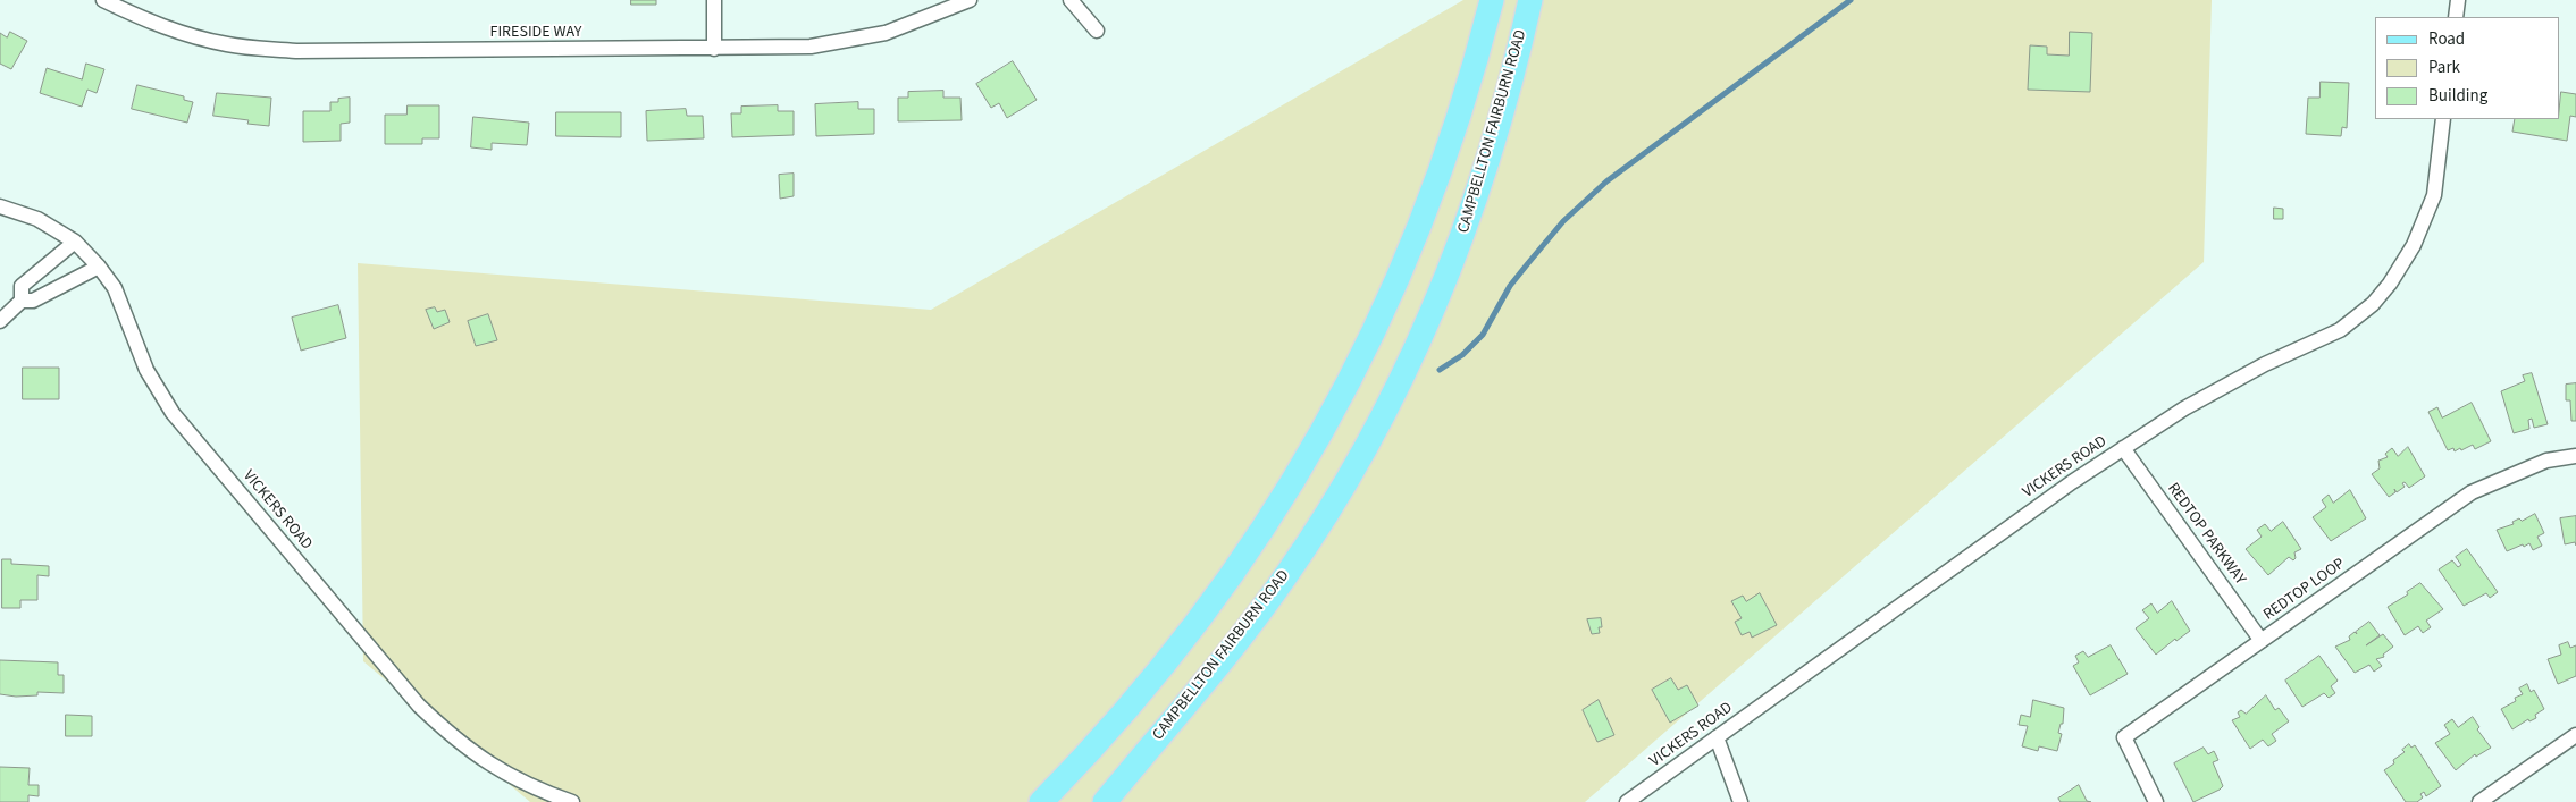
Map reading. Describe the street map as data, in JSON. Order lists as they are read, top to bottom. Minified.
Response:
{"streets":{"main road":["CAMPBELLTON FAIRBURN ROAD"],"street":["FIRESIDE WAY","VICKERS ROAD","REDTOP PARKWAY","REDTOP LOOP"]},"crossings":[["VICKERS ROAD","REDTOP PARKWAY"],["REDTOP PARKWAY","REDTOP LOOP"]],"legend":["Road","Park","Building"]}
